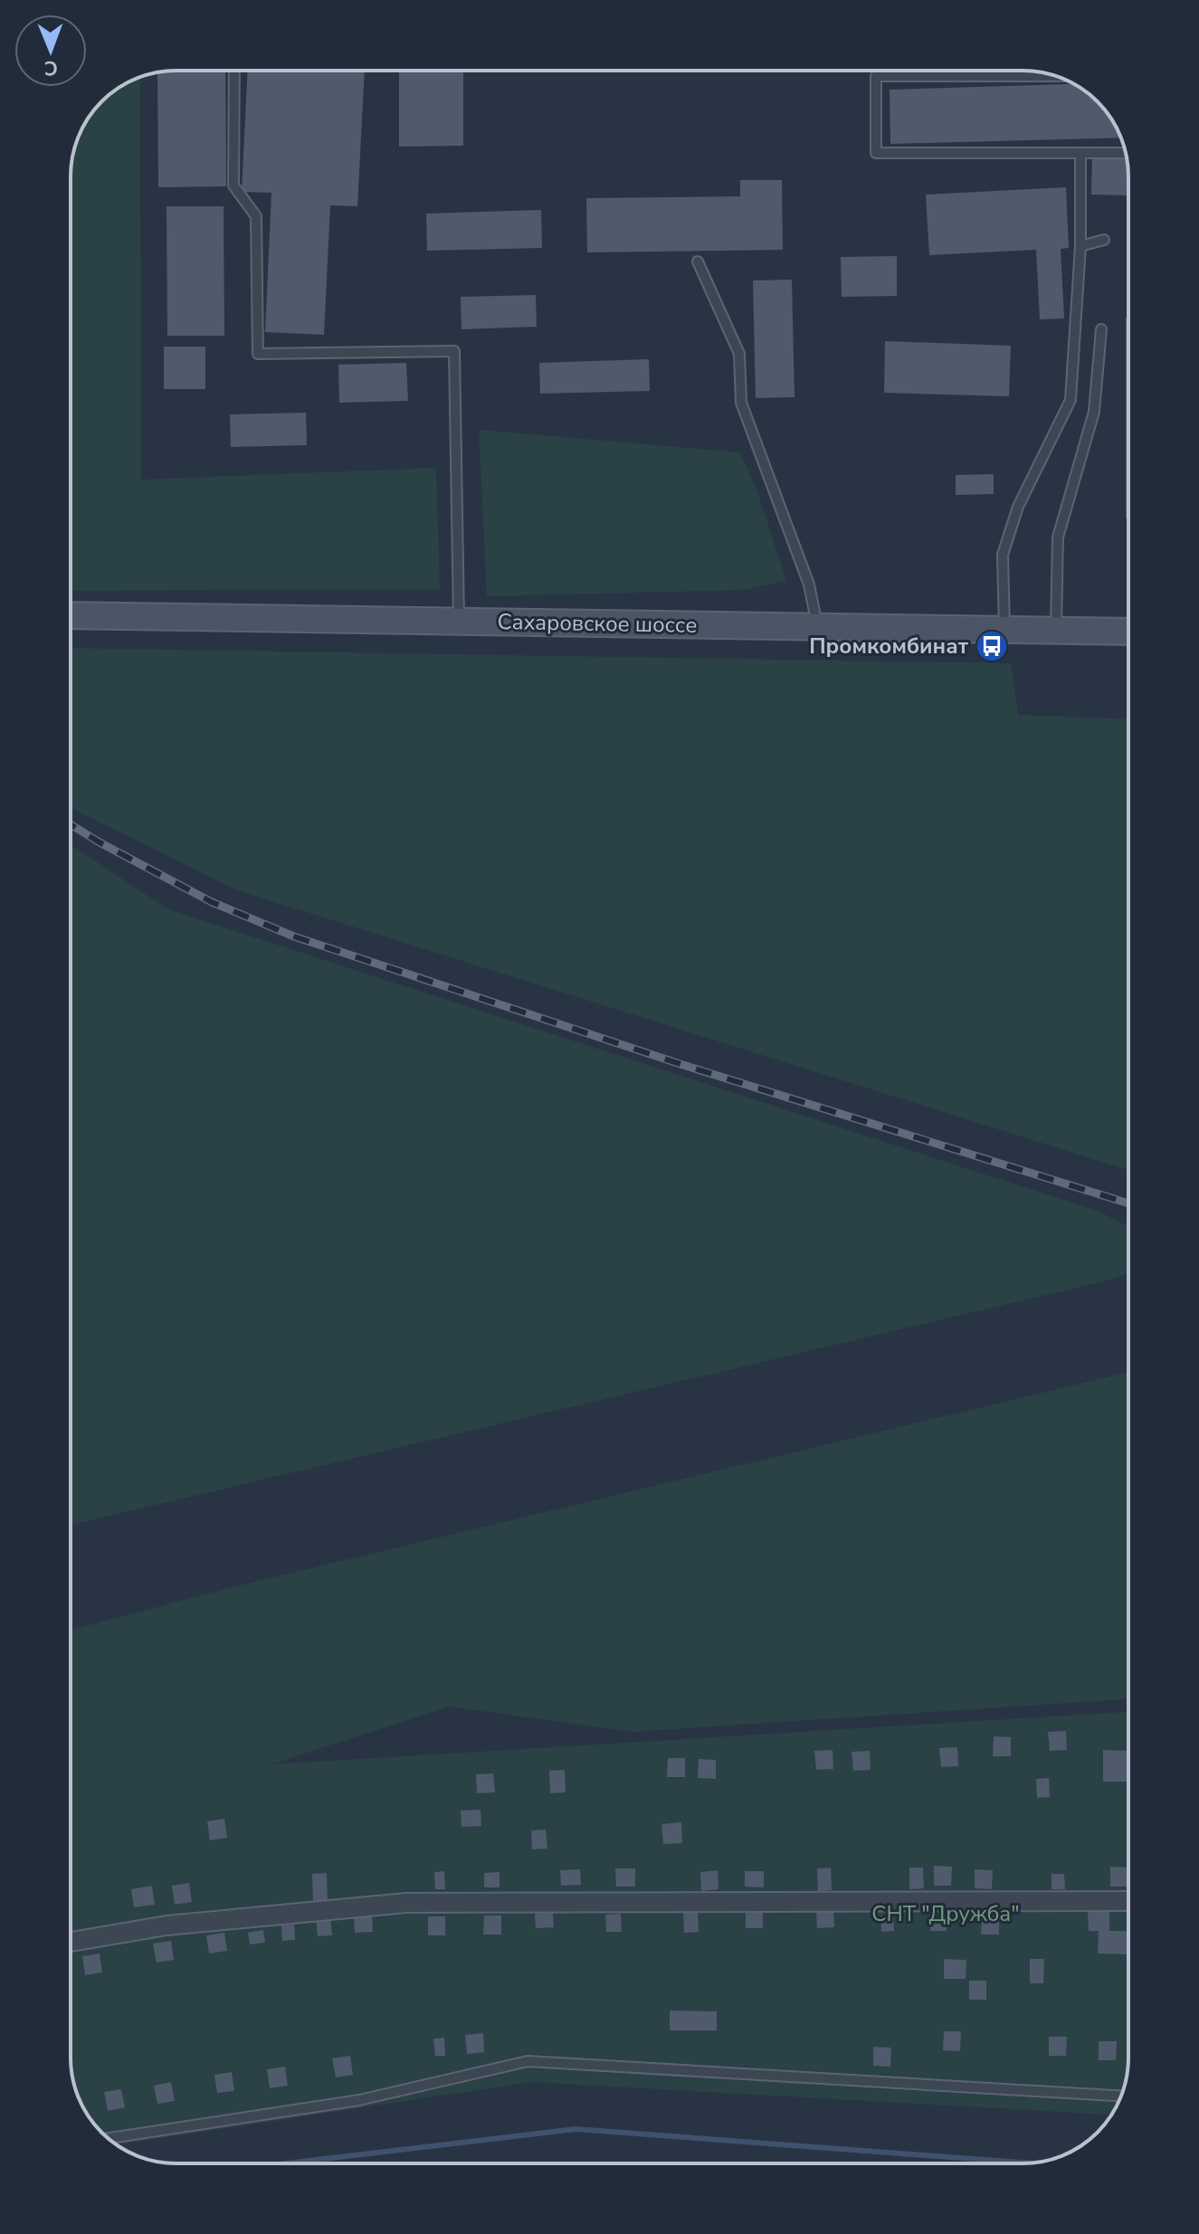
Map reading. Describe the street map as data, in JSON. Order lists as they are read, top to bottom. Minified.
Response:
{"streets":{"main road":["Сахаровское шоссе"]},"parks":["СНТ \"Дружба\""],"places":{"bus stop":["Промкомбинат"]},"north":"bottom"}
